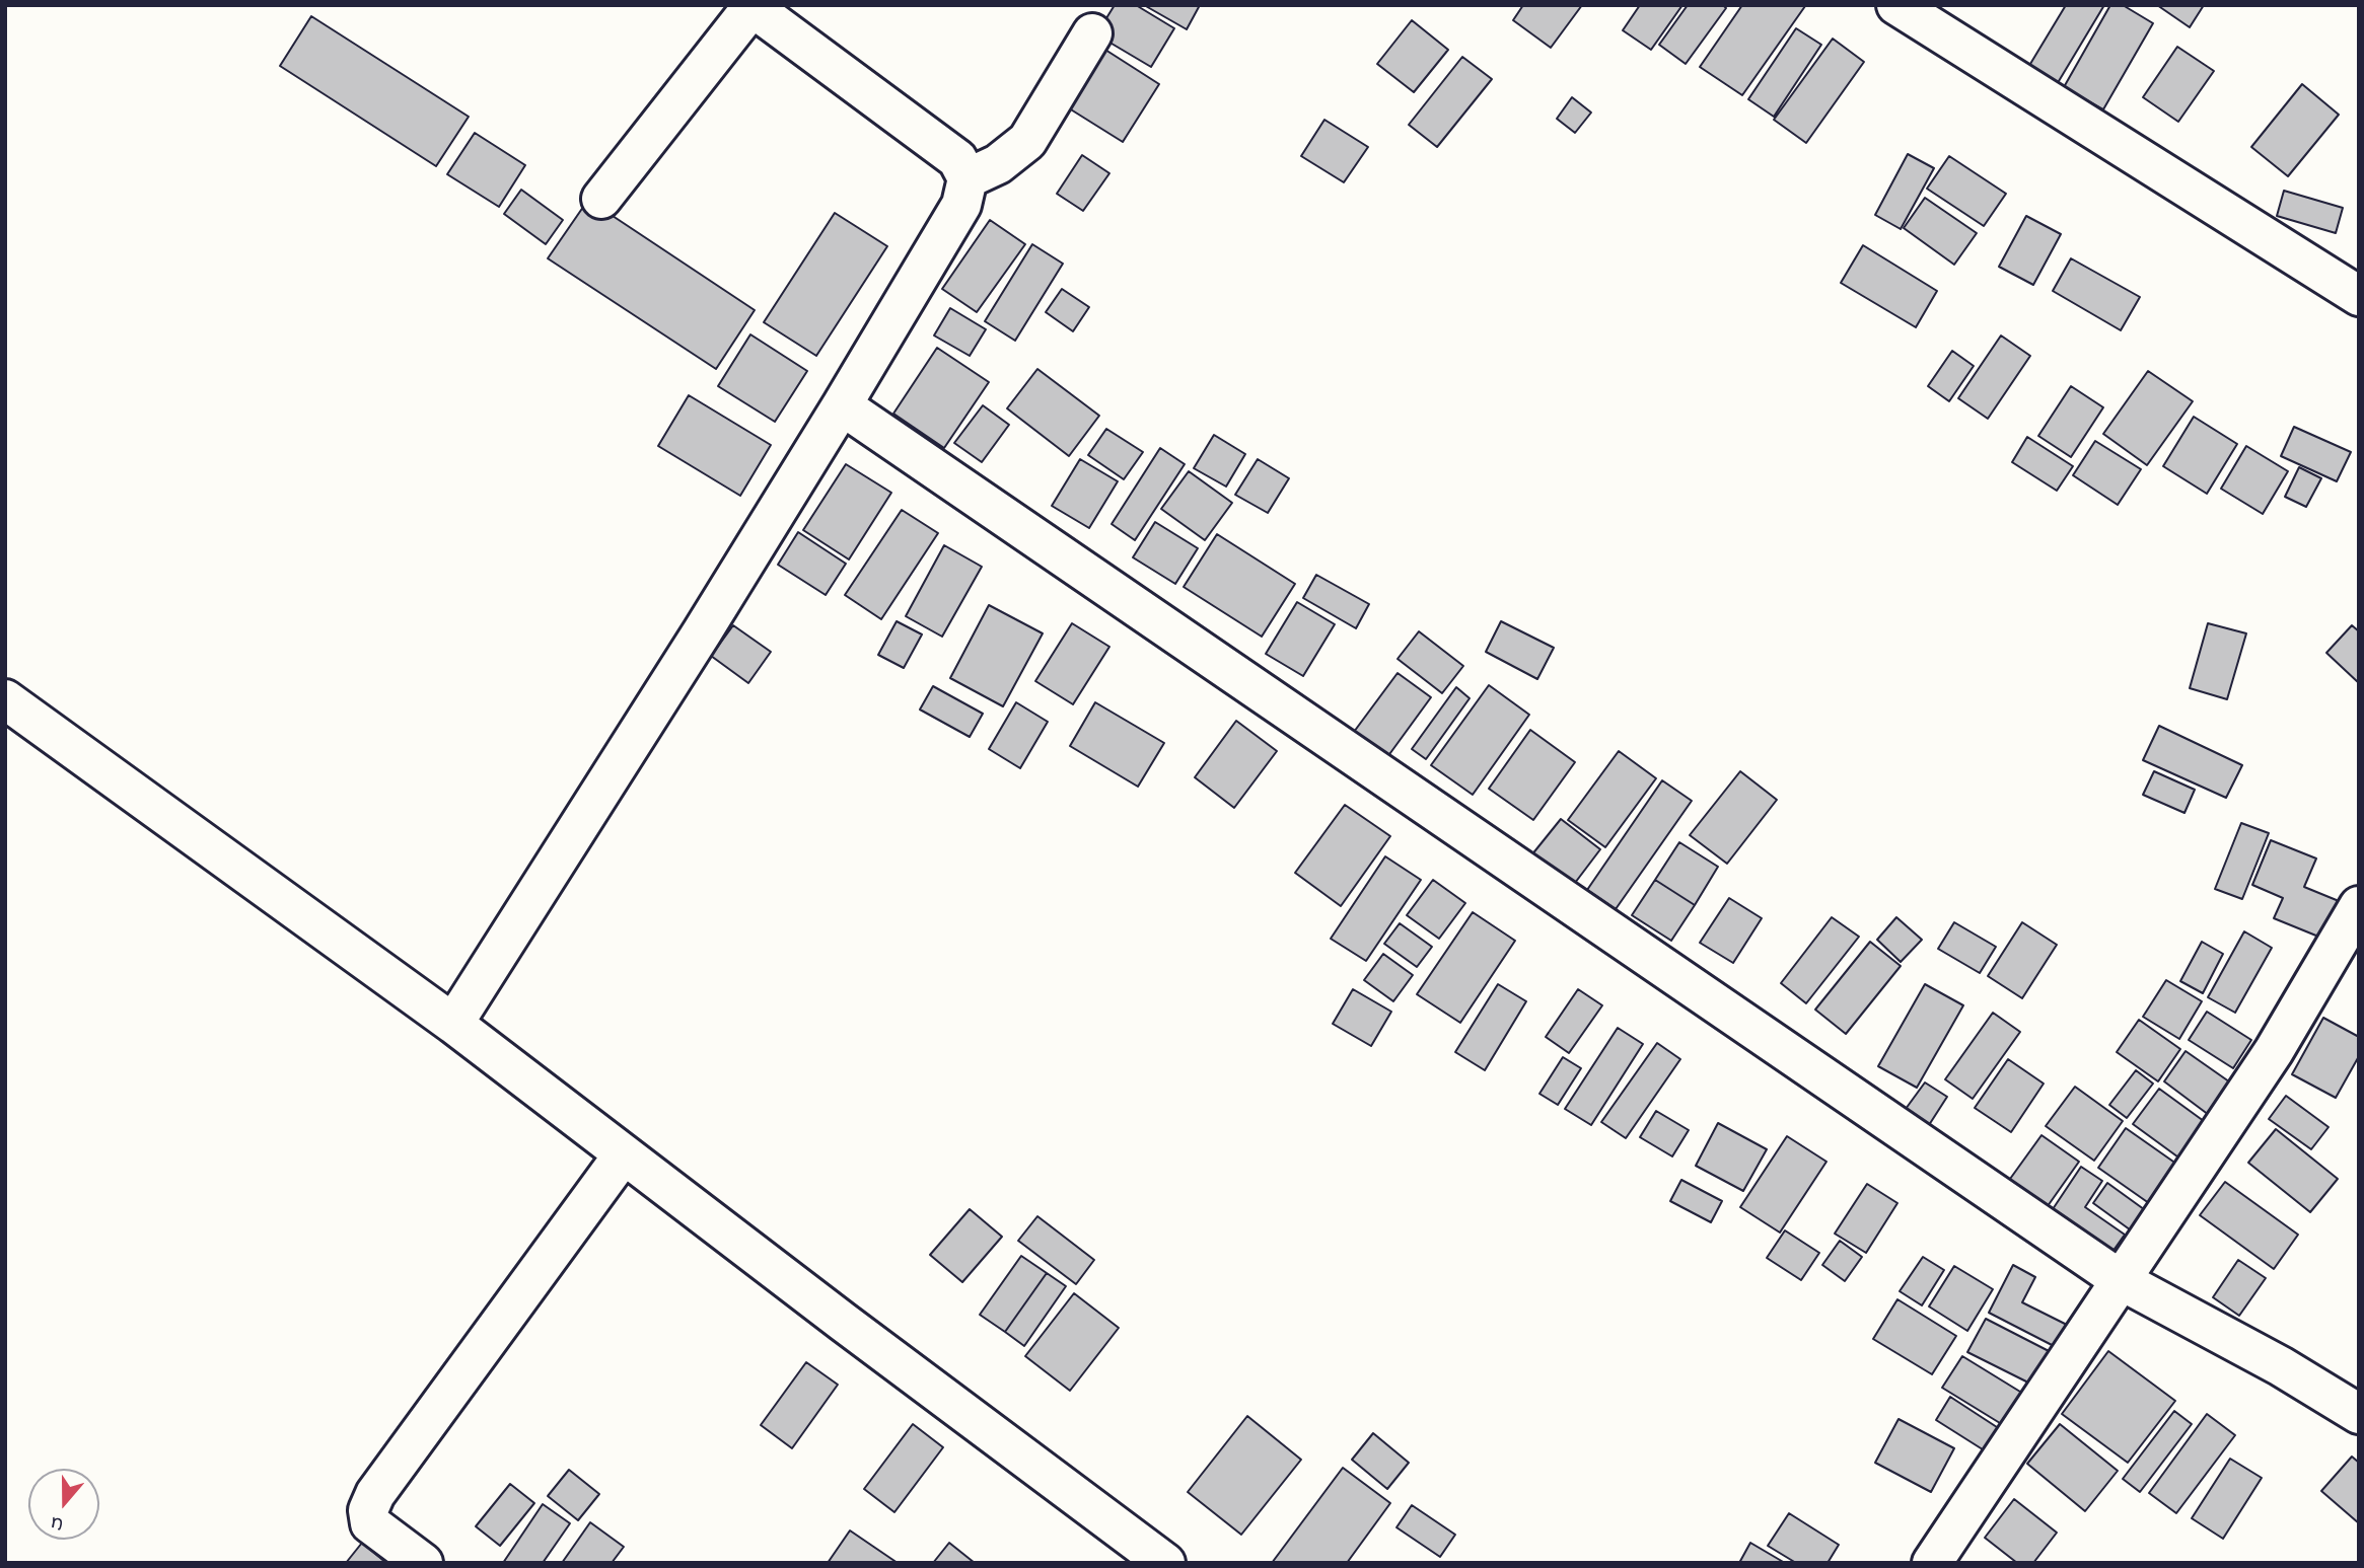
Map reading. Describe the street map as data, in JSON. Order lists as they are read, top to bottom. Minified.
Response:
{"north":"bottom"}
